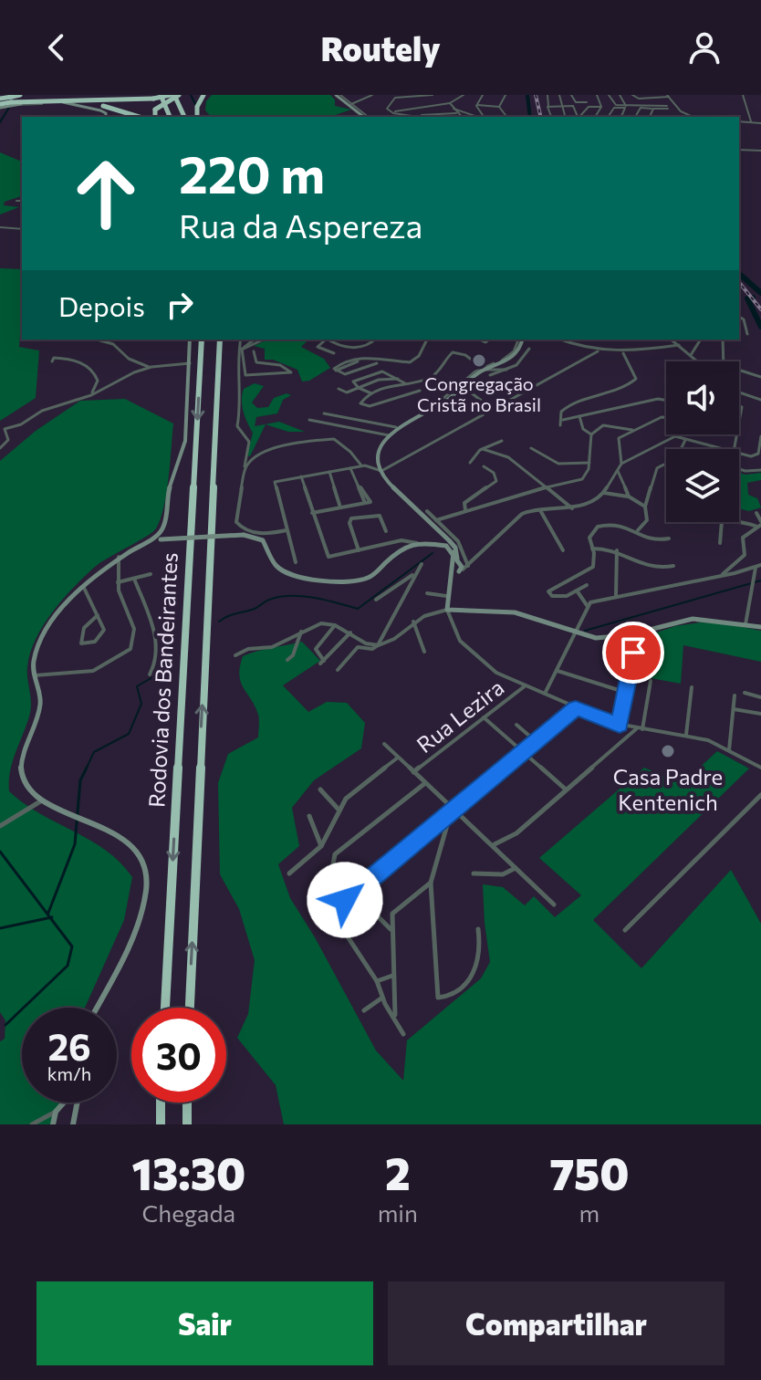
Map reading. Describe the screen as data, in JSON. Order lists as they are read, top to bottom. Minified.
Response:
{"streets":{"highway":["Rodovia dos Bandeirantes"],"street":["Rua Lezira"]},"places":["Congregação Cristã no Brasil","Casa Padre Kentenich"],"page":{"header":"Routely","turn":["220 m","Rua da Aspereza"],"then":"Depois","speed":"26 km/h","limit":"30","eta":["13:30","Chegada","2","min","750","m"],"buttons":["Sair","Compartilhar"]}}
